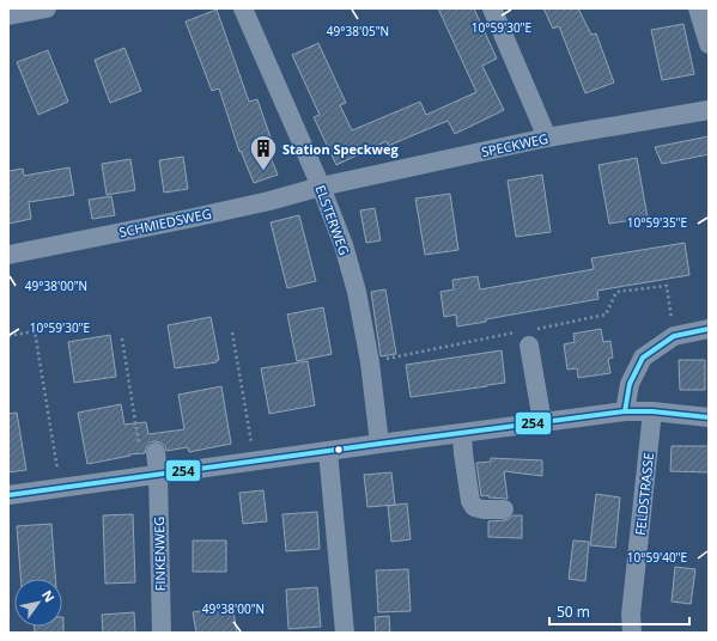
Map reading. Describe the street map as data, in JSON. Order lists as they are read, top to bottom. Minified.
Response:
{"streets":{"street":["SPECKWEG","ELSTERWEG","SCHMIEDSWEG","FELDSTRASSE","FINKENWEG"]},"crossings":[["SPECKWEG","ELSTERWEG"],["SPECKWEG","SCHMIEDSWEG"],["ELSTERWEG","SCHMIEDSWEG"]],"places":{"building":["Station Speckweg"]},"lines":["transit line 254"],"scale_bar":"50 m","north":"top right","coordinates":["10°59'30\"E","49°38'05\"N","10°59'35\"E","49°38'00\"N","10°59'40\"E"]}
